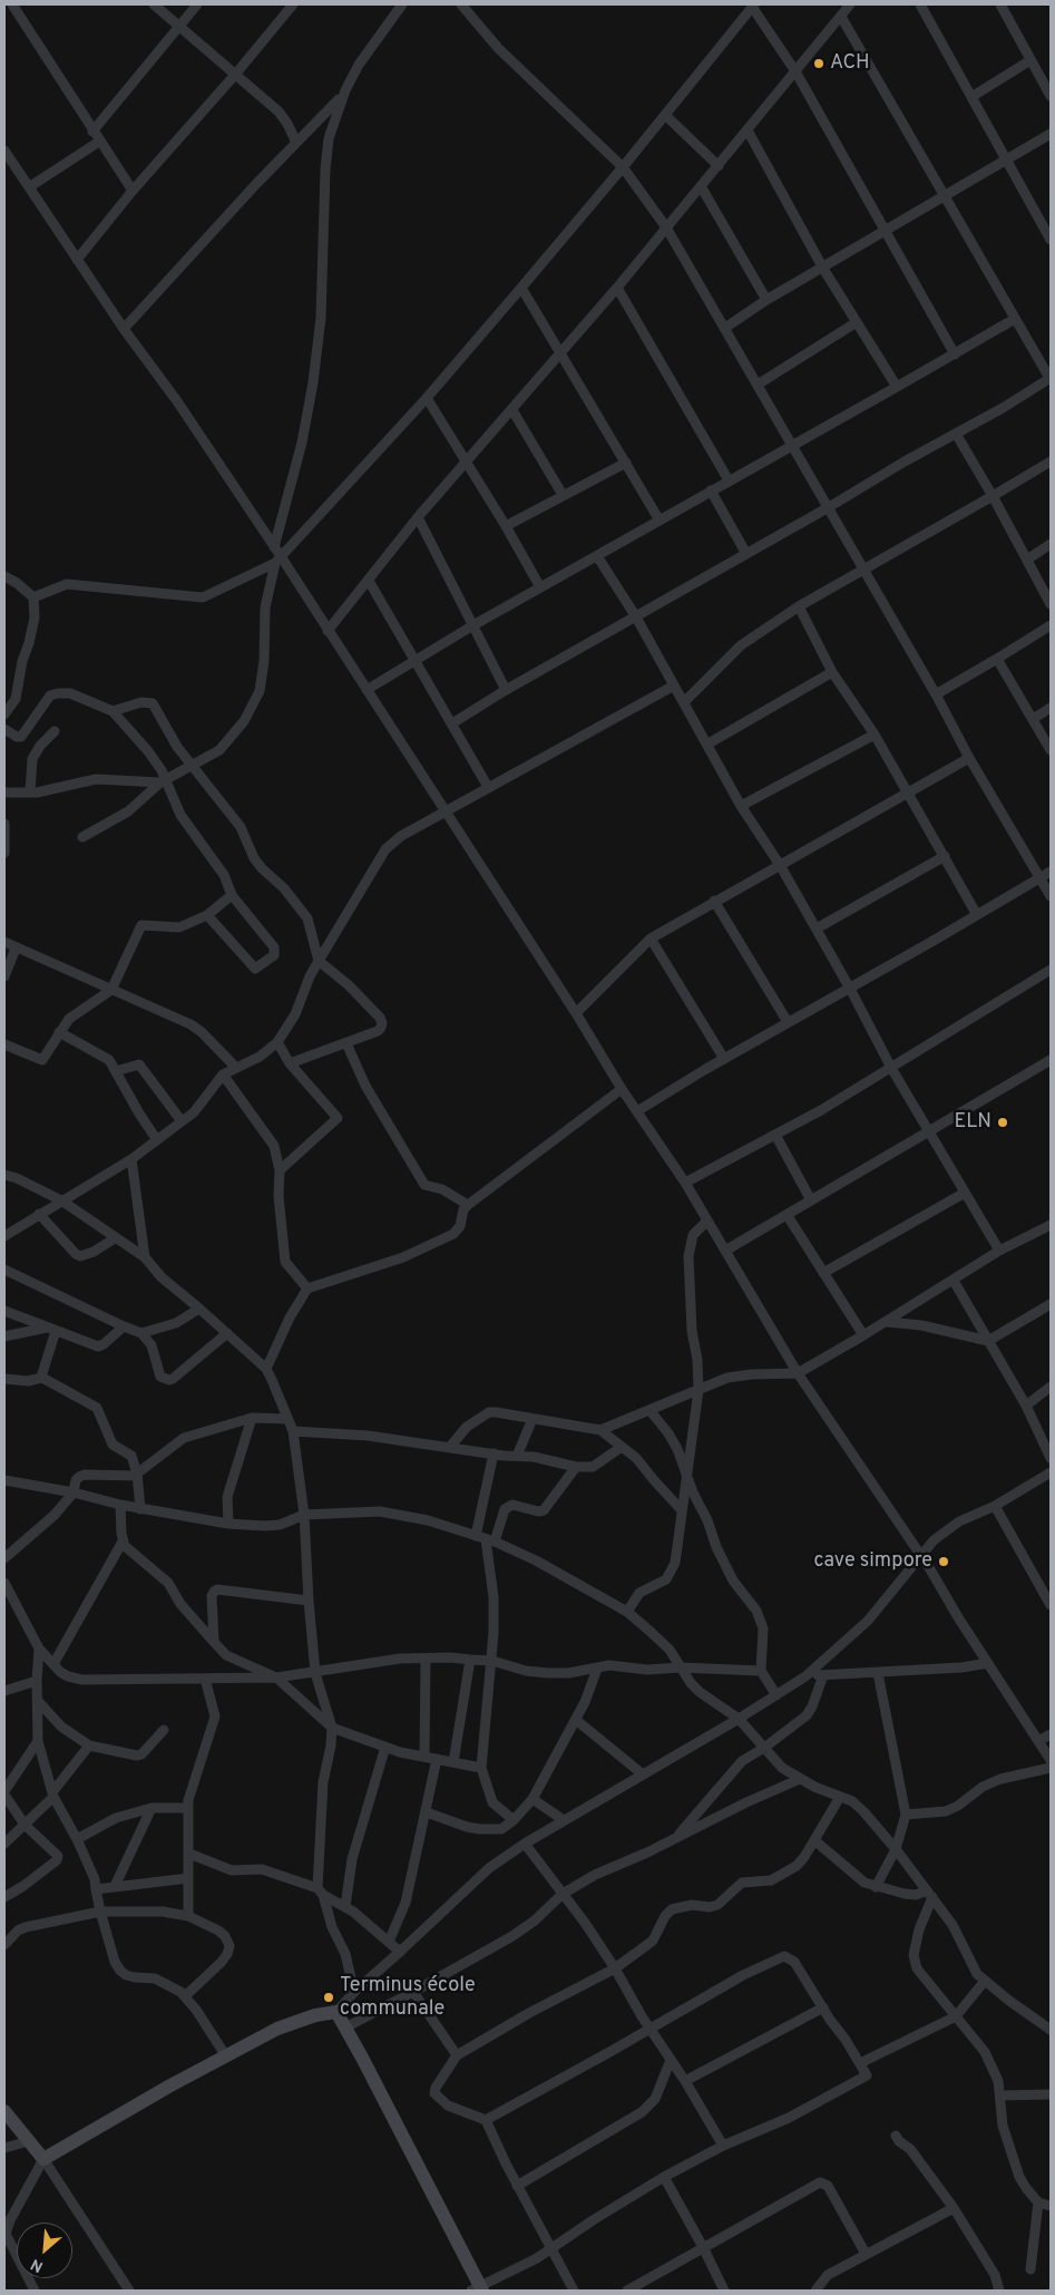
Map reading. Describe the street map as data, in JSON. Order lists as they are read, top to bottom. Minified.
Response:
{"places":["ACH","ELN","cave simpore","Terminus école communale"],"north":"bottom left"}
